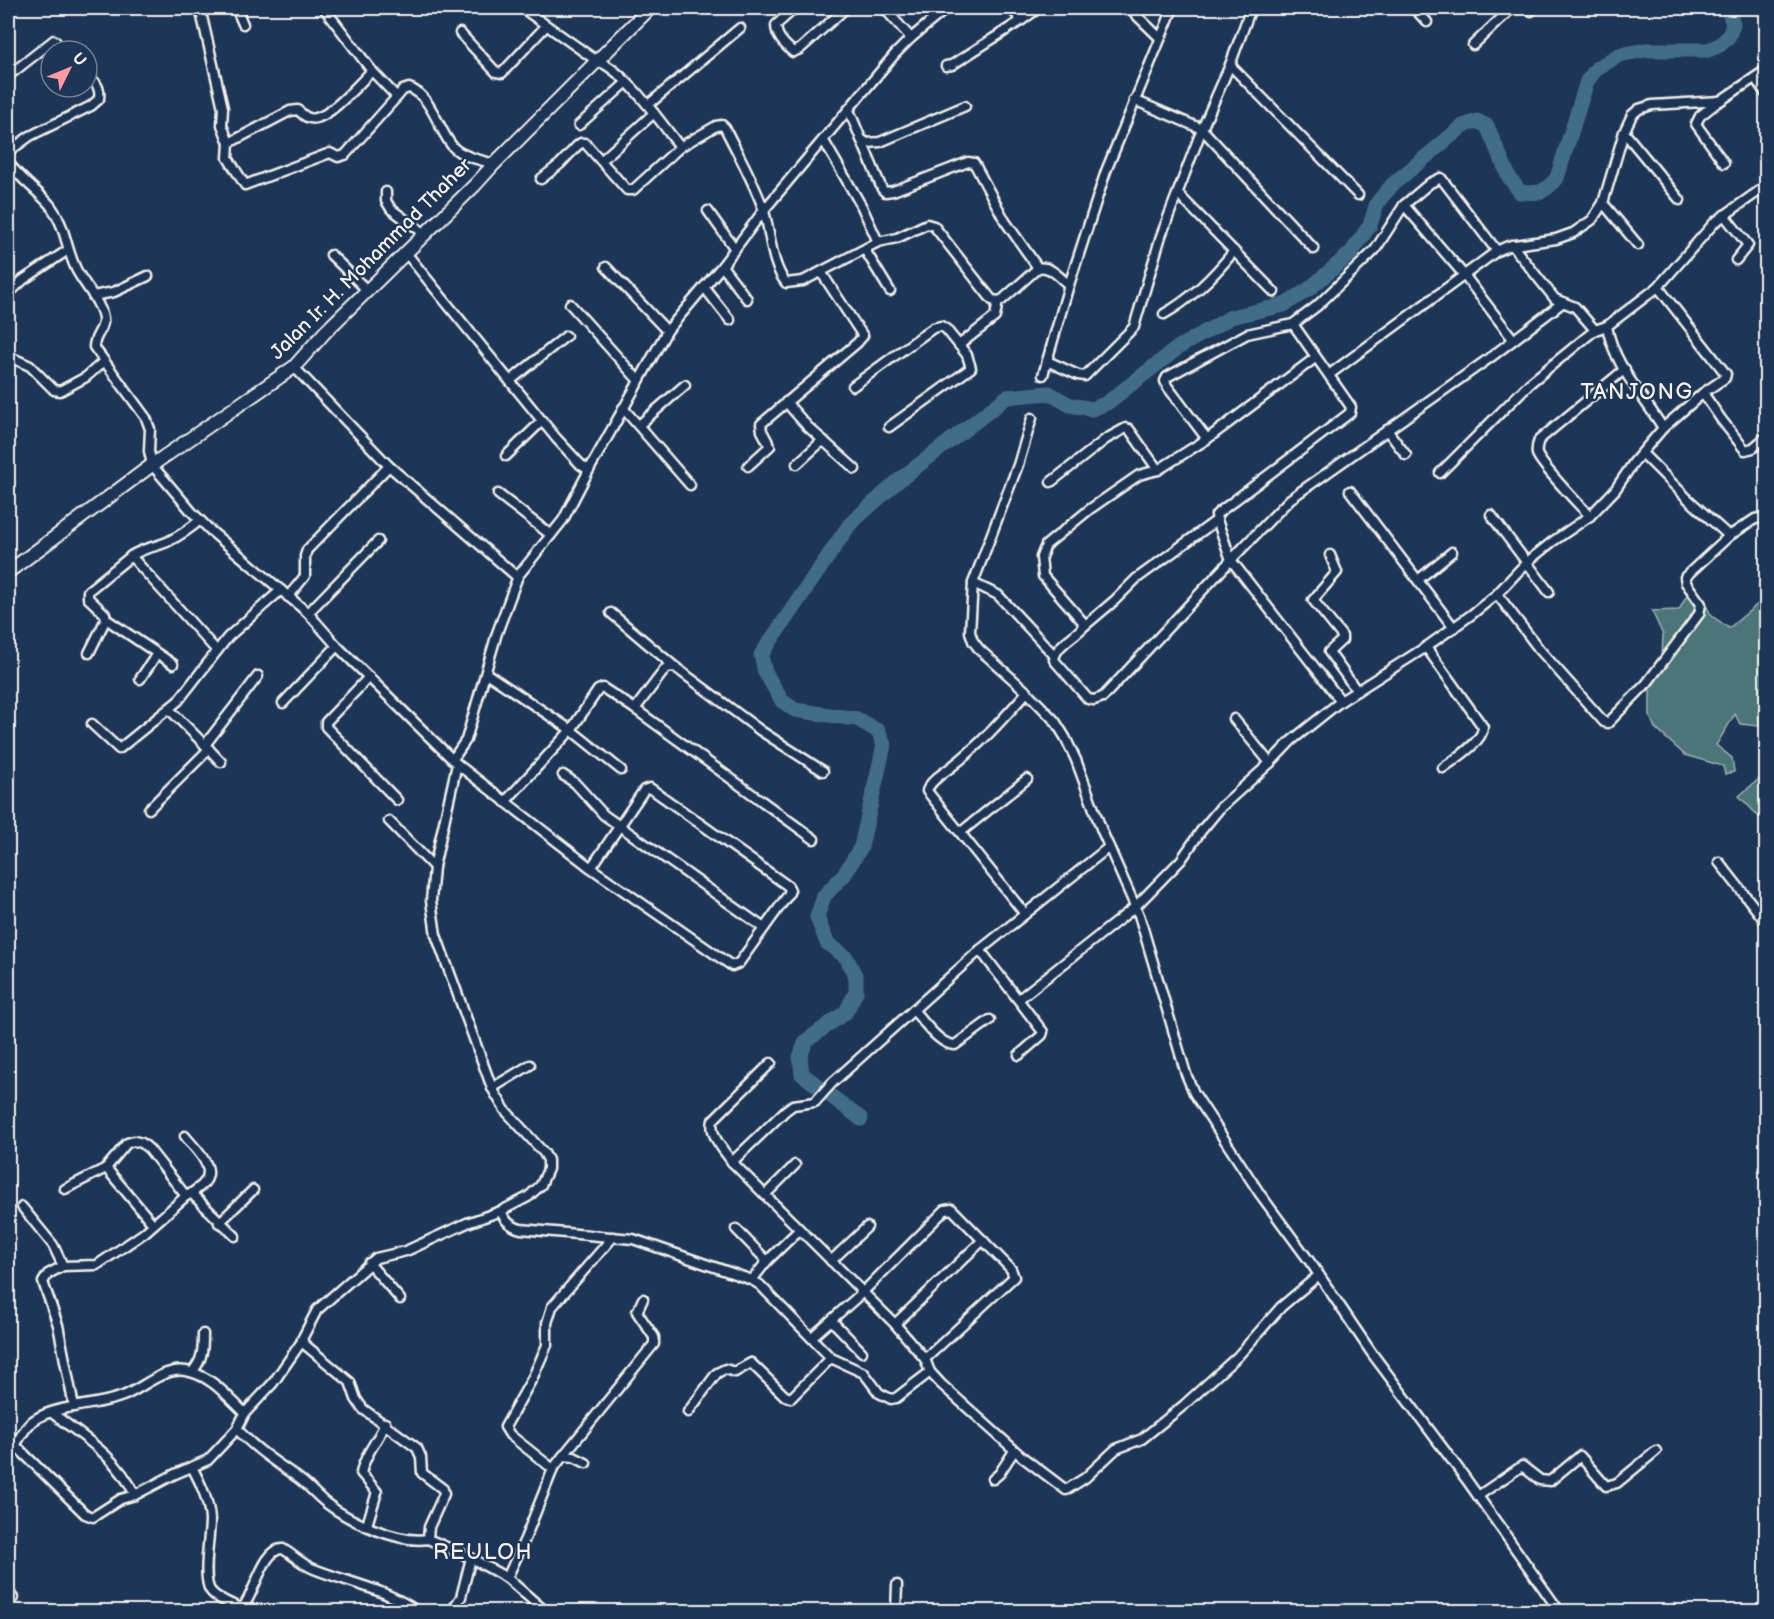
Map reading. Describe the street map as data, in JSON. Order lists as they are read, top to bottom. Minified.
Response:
{"streets":{"main road":["Jalan Ir. H. Mohammad Thaher"]},"districts":["TANJONG","REULOH"],"north":"top right"}
